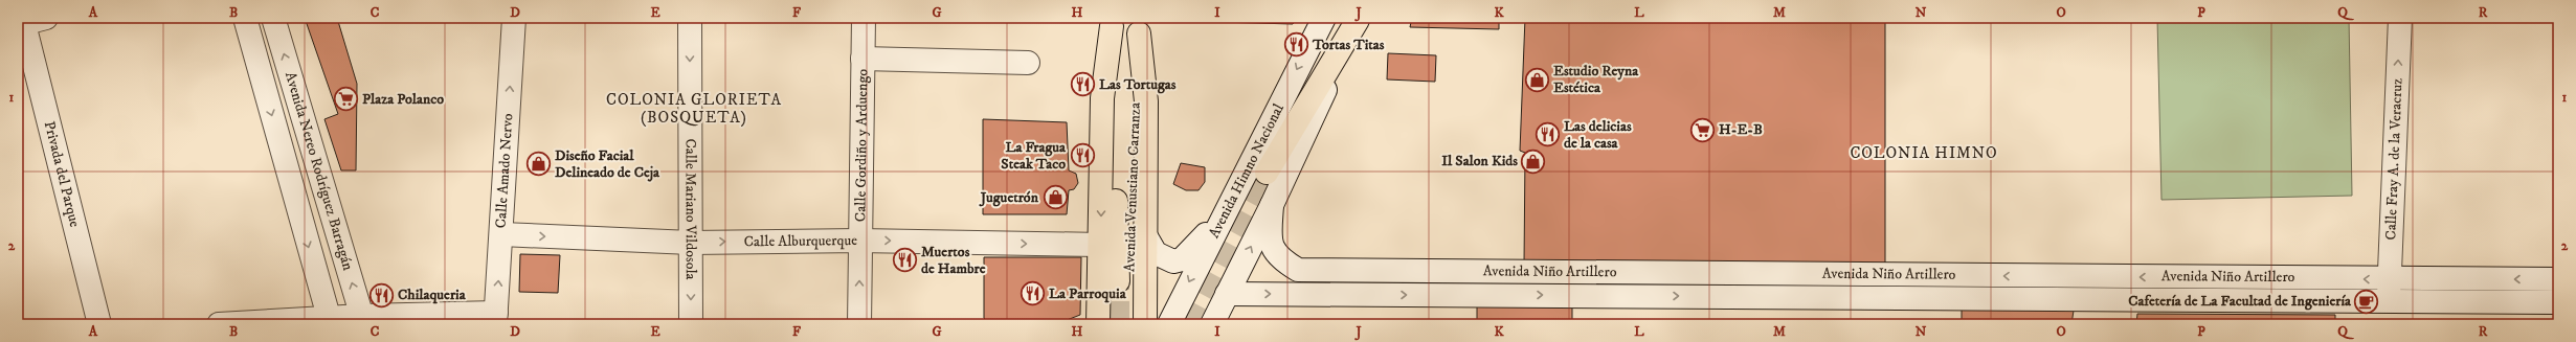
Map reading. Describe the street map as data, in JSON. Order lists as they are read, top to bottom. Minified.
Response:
{"streets":{"main road":["Calle Gordiño y Arduengo","Calle Fray A. de la Veracruz","Avenida Himno Nacional","Avenida Nereo Rodríguez Barragán","Calle Amado Nervo","Privada del Parque","Avenida Venustiano Carranza","Calle Mariano Vildosola","Calle Alburquerque","Avenida Niño Artillero"]},"crossings":[["Calle Gordiño y Arduengo","Calle Alburquerque"],["Calle Fray A. de la Veracruz","Avenida Niño Artillero"],["Calle Amado Nervo","Calle Alburquerque"],["Calle Mariano Vildosola","Calle Alburquerque"]],"one_way":["Calle Fray A. de la Veracruz","Calle Amado Nervo","Calle Mariano Vildosola","Calle Alburquerque"],"districts":["COLONIA GLORIETA (BOSQUETA)","COLONIA HIMNO"],"places":{"restaurant":["Tortas Titas","Las Tortugas","Las delicias de la casa","La Fragua Steak Taco","Muertos de Hambre","La Parroquia","Chilaqueria"],"shop":["Estudio Reyna Estética","Il Salon Kids","Diseño Facial Delineado de Ceja","Juguetrón"],"supermarket":["Plaza Polanco","H-E-B"],"cafe":["Cafetería de La Facultad de Ingeniería"]},"grid":{"columns":["A","B","C","D","E","F","G","H","I","J","K","L","M","N","O","P","Q","R"],"rows":["1","2"]}}
